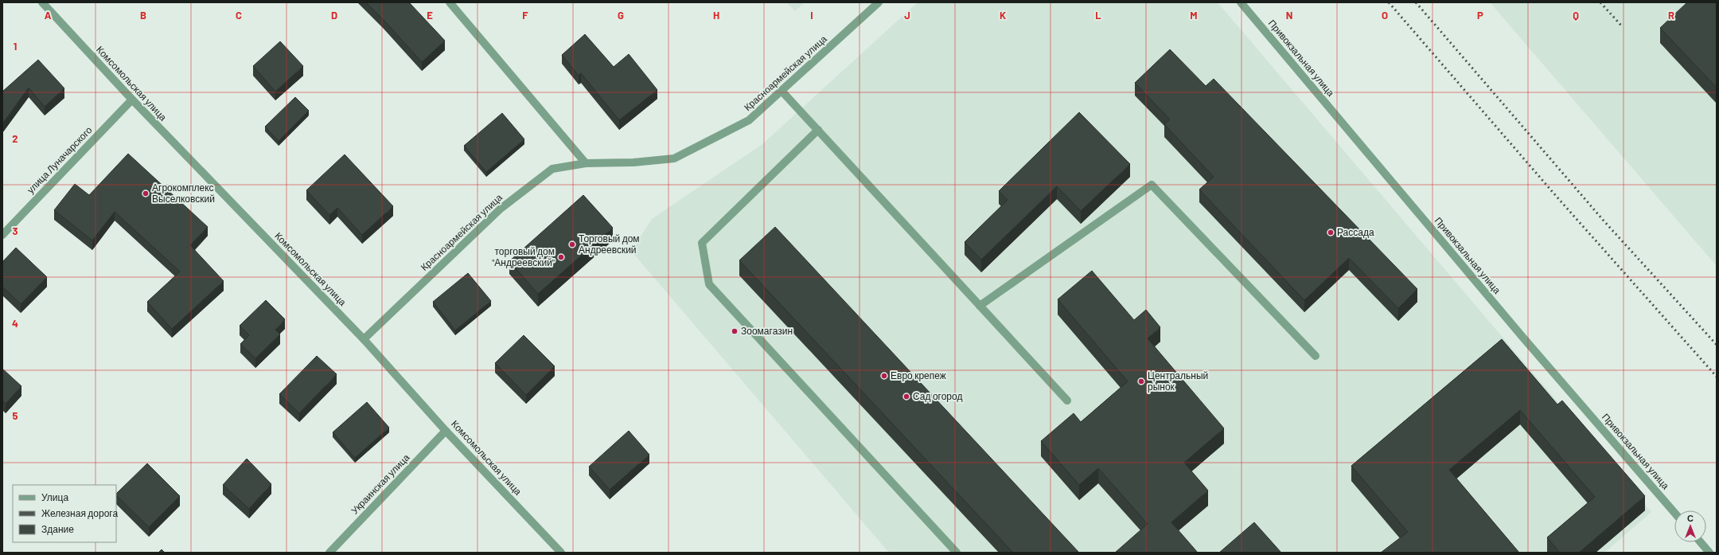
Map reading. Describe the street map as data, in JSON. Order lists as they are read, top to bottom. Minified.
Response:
{"streets":{"street":["Привокзальная улица","Красноармейская улица","Комсомольская улица","улица Луначарского","Украинская улица"]},"crossings":[["Красноармейская улица","Комсомольская улица"],["Комсомольская улица","улица Луначарского"],["Комсомольская улица","Украинская улица"]],"places":["Агрокомплекс Выселковский","Рассада","Торговый дом Андреевский","торговый дом \"Андреевский\"","Зоомагазин","Евро крепеж","Центральный рынок","Сад огород"],"legend":["Улица","Железная дорога","Здание"],"north":"top","grid":{"columns":["A","B","C","D","E","F","G","H","I","J","K","L","M","N","O","P","Q","R"],"rows":["1","2","3","4","5"]}}
